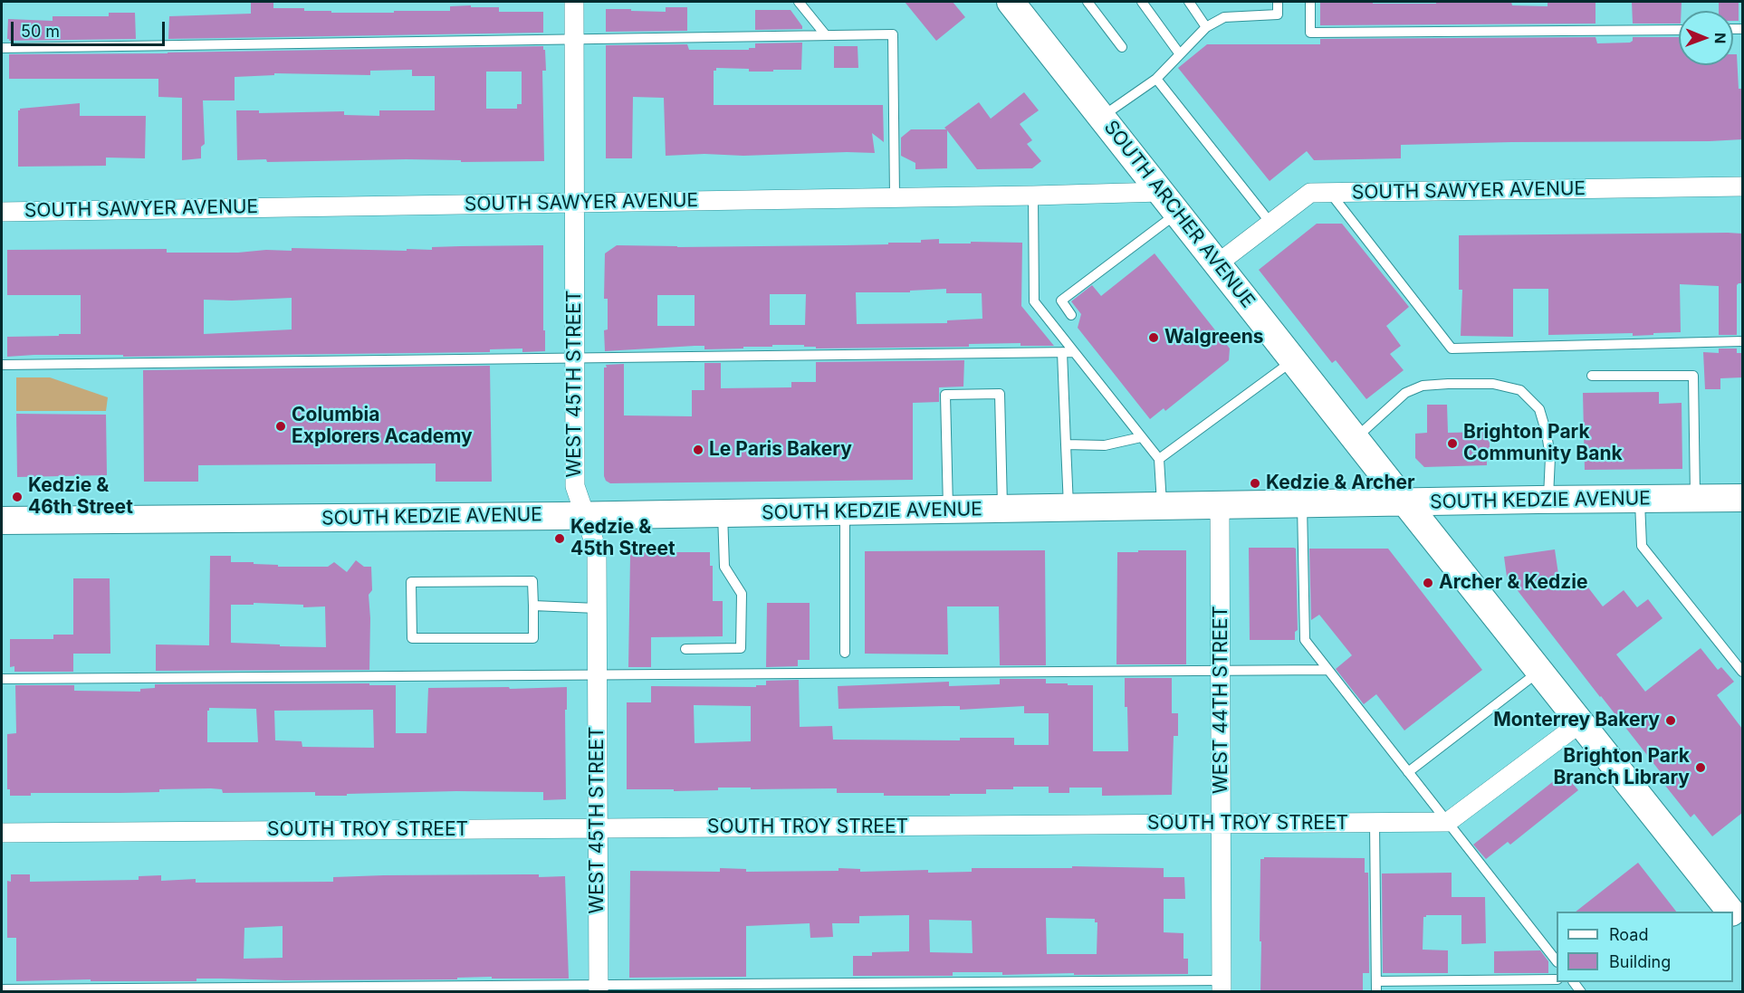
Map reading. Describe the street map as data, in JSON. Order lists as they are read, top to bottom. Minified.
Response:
{"streets":{"main road":["SOUTH ARCHER AVENUE","SOUTH KEDZIE AVENUE"],"street":["SOUTH SAWYER AVENUE","WEST 45TH STREET","WEST 44TH STREET","SOUTH TROY STREET"]},"crossings":[["SOUTH SAWYER AVENUE","SOUTH ARCHER AVENUE"],["SOUTH SAWYER AVENUE","WEST 45TH STREET"],["SOUTH ARCHER AVENUE","SOUTH KEDZIE AVENUE"],["WEST 45TH STREET","SOUTH KEDZIE AVENUE"],["WEST 45TH STREET","SOUTH TROY STREET"],["SOUTH KEDZIE AVENUE","WEST 44TH STREET"],["WEST 44TH STREET","SOUTH TROY STREET"]],"places":["Walgreens","Columbia Explorers Academy","Brighton Park Community Bank","Le Paris Bakery","Kedzie & Archer","Kedzie & 46th Street","Kedzie & 45th Street","Archer & Kedzie","Monterrey Bakery","Brighton Park Branch Library"],"legend":["Road","Building"],"scale_bar":"50 m","north":"right"}
